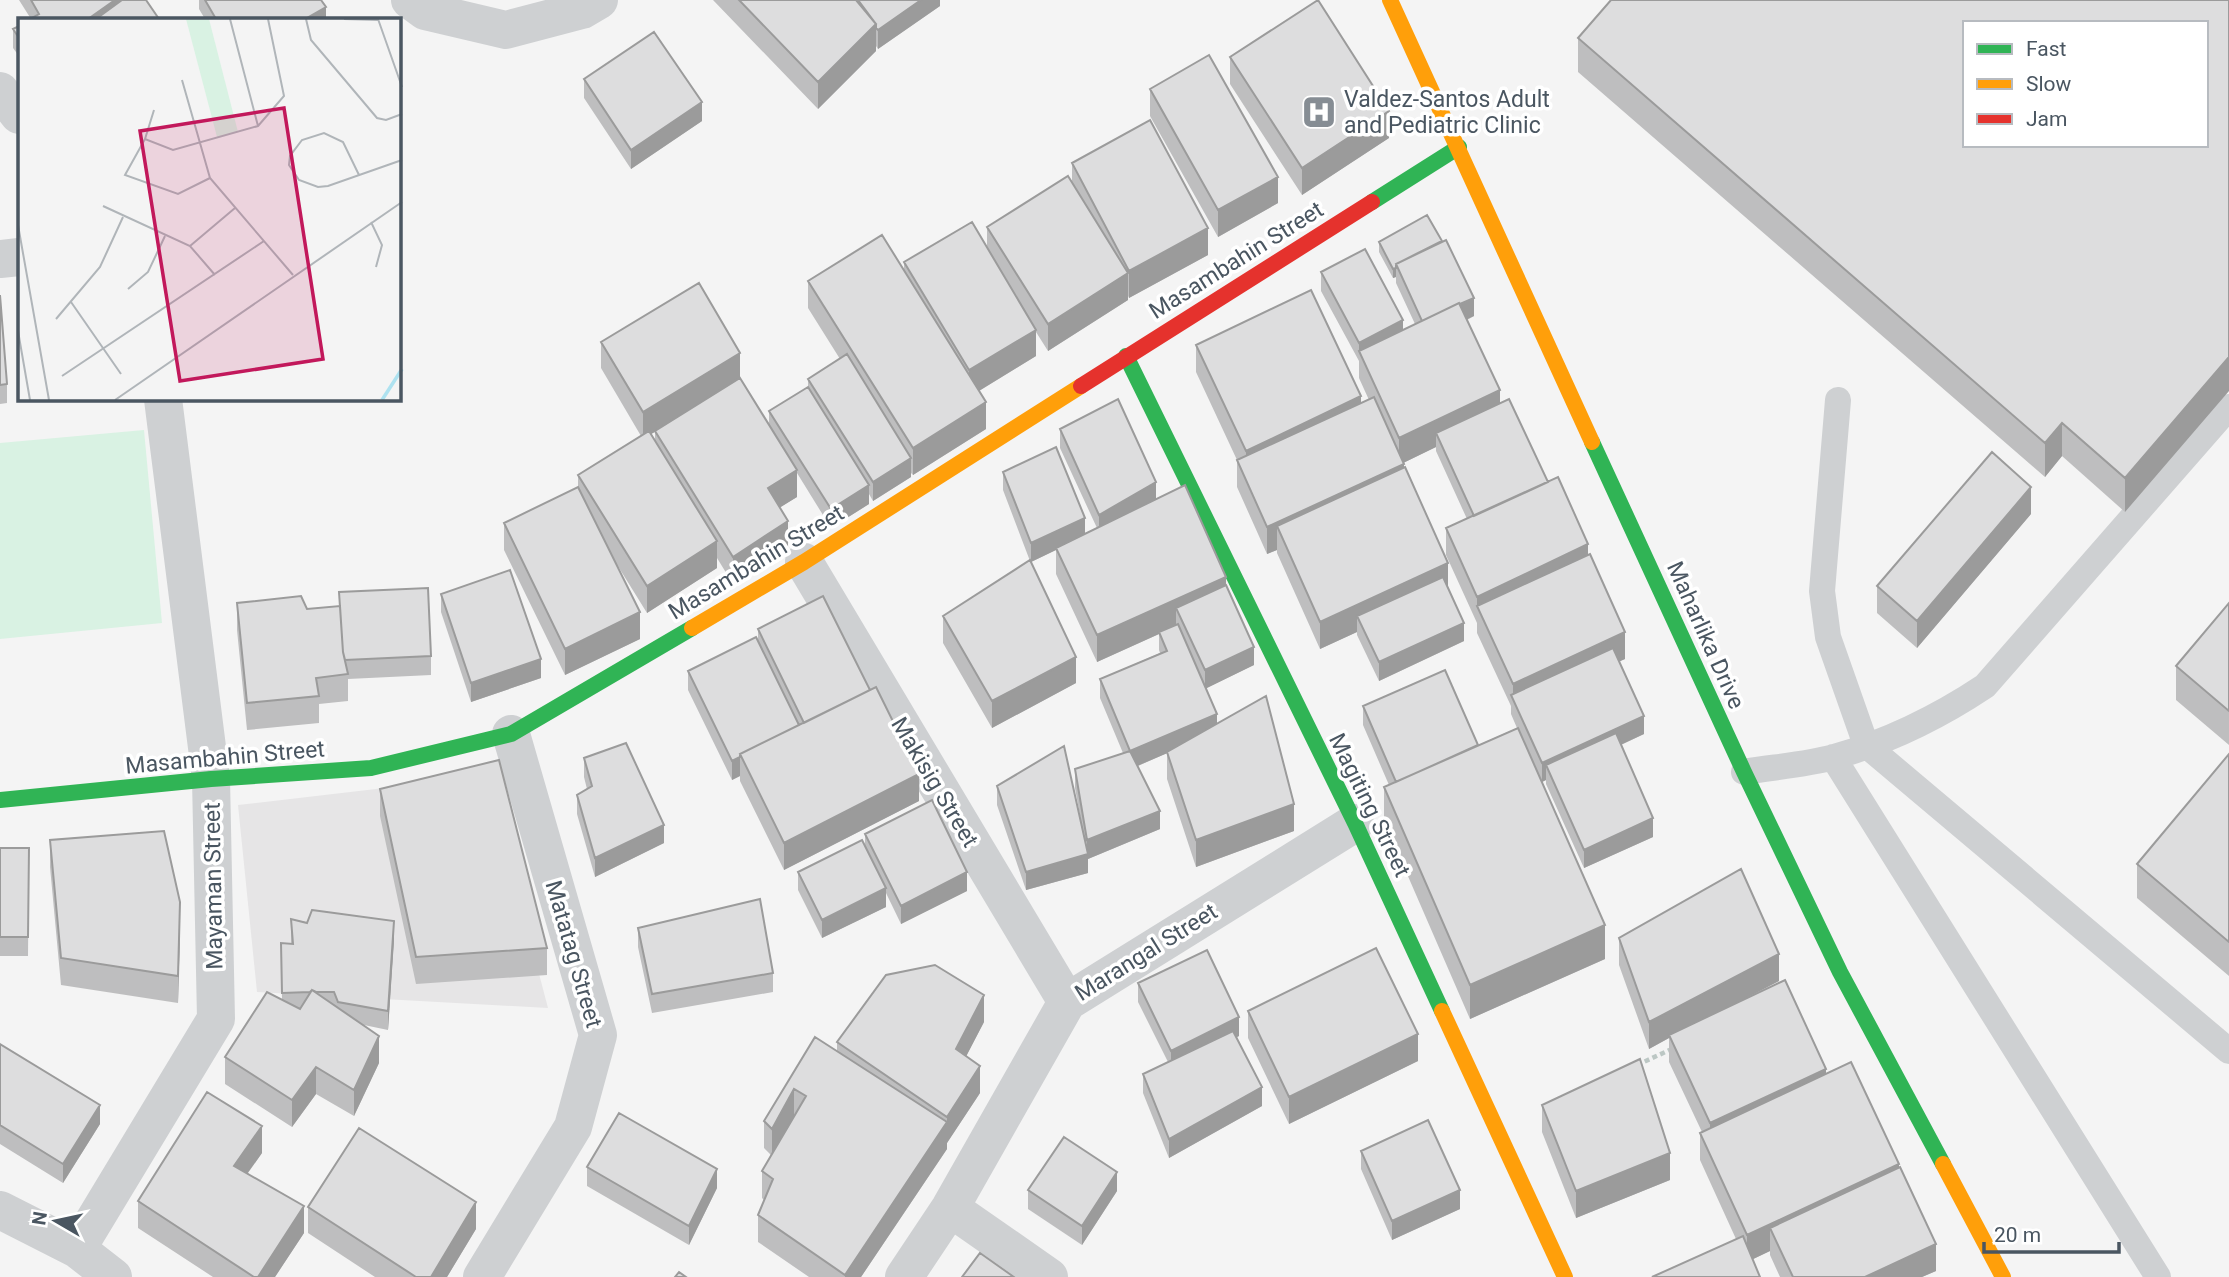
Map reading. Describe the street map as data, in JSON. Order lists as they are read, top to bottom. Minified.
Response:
{"streets":{"street":["Masambahin Street","Maharlika Drive","Makisig Street","Magiting Street","Mayaman Street","Marangal Street","Matatag Street"]},"crossings":[["Masambahin Street","Maharlika Drive"],["Masambahin Street","Makisig Street"],["Masambahin Street","Magiting Street"],["Masambahin Street","Mayaman Street"],["Masambahin Street","Matatag Street"],["Makisig Street","Marangal Street"],["Magiting Street","Marangal Street"]],"places":{"hospital":["Valdez-Santos Adult and Pediatric Clinic"]},"legend":["Fast","Slow","Jam"],"scale_bar":"20 m","north":"left"}
